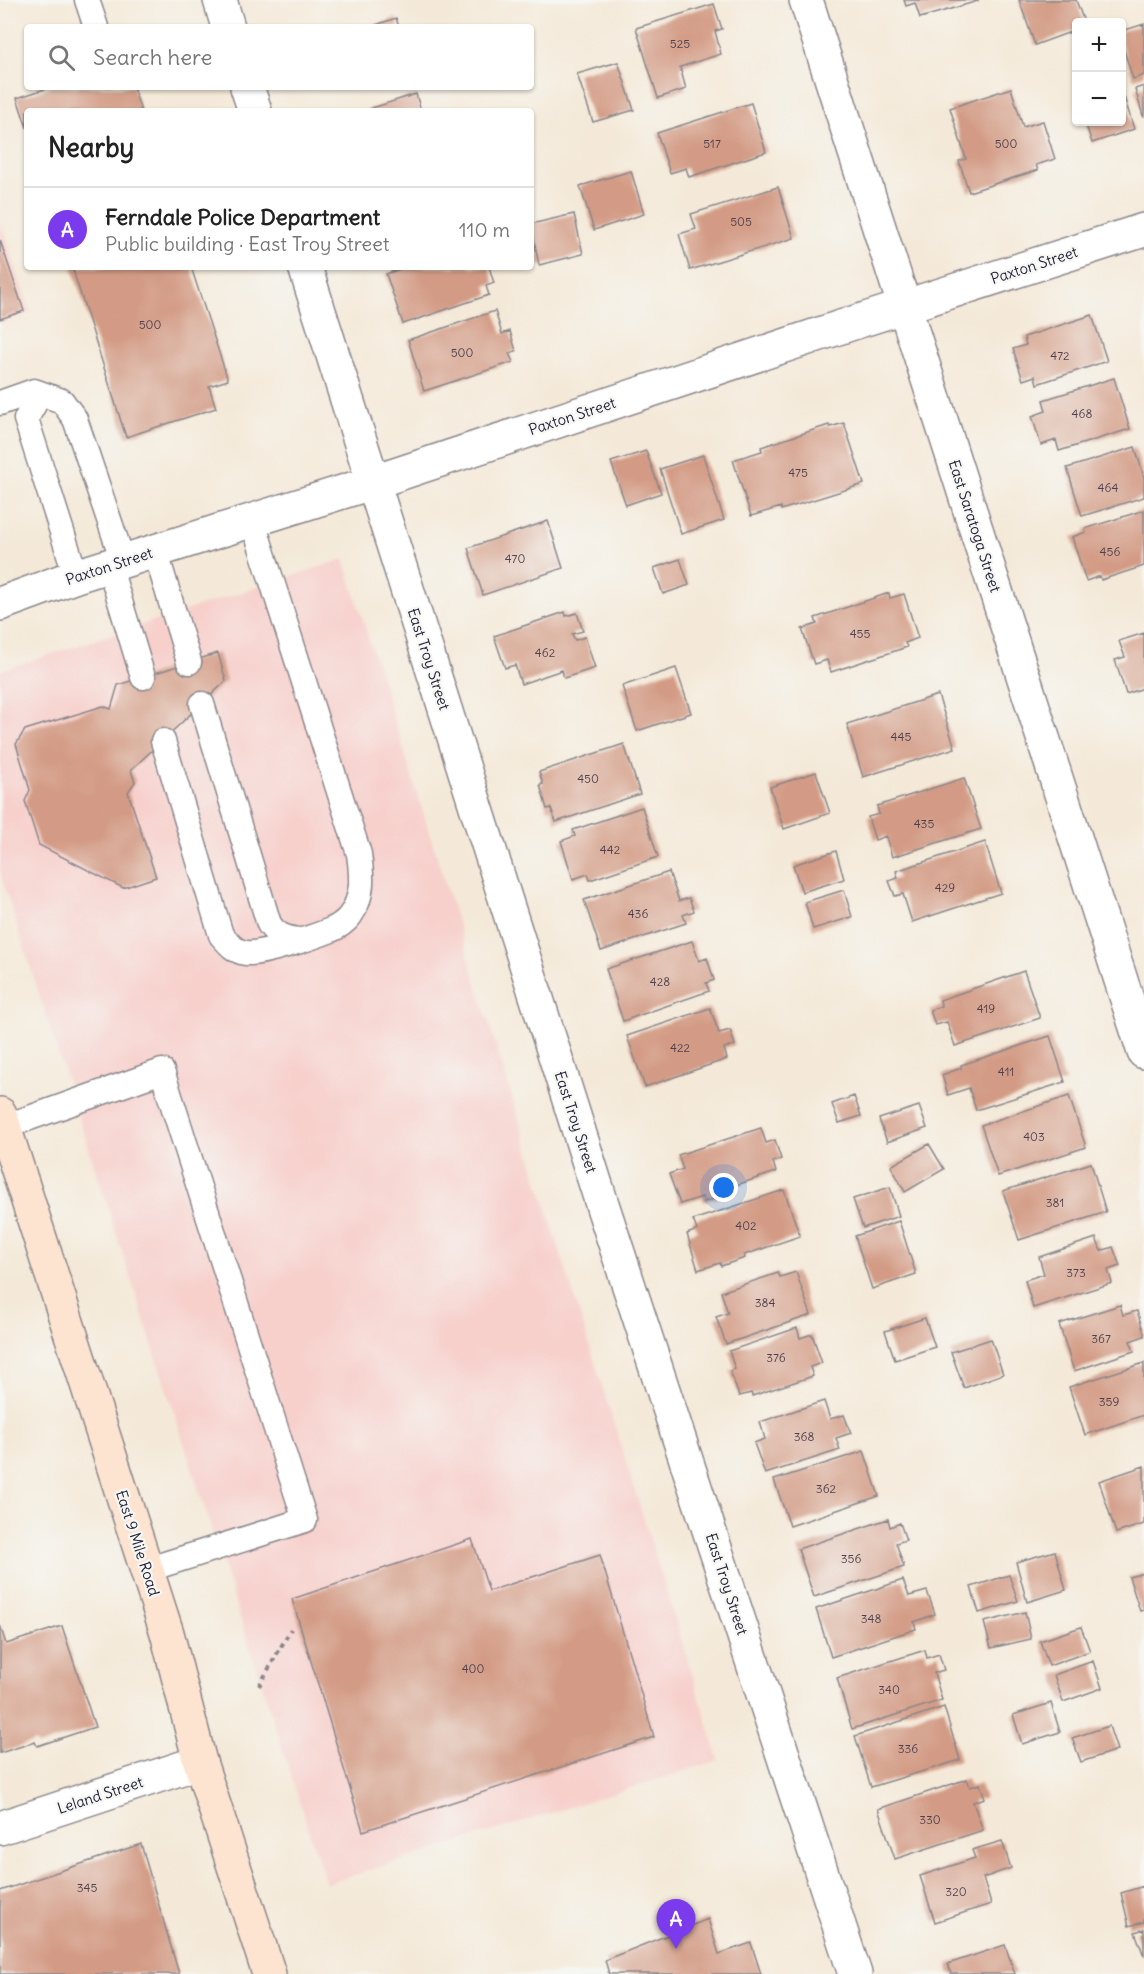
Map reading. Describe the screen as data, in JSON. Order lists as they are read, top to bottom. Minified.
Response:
{"streets":{"main road":["East 9 Mile Road"],"street":["Paxton Street","East Saratoga Street","East Troy Street","Leland Street"]},"crossings":[["Paxton Street","East Saratoga Street"],["Paxton Street","East Troy Street"],["East 9 Mile Road","Leland Street"]],"house_numbers":["525","517","500","505","500","500","472","468","475","464","456","470","455","462","445","450","435","442","429","436","428","419","422","411","403","381","402","373","384","367","376","359","368","362","356","348","400","340","336","330","345","320"],"page":{"map_buttons":["+","−"],"search":"Search here","heading":"Nearby","list":[{"mark":"A","name":"Ferndale Police Department","note":"Public building · East Troy Street","value":"110 m"}],"pins":"A"}}
